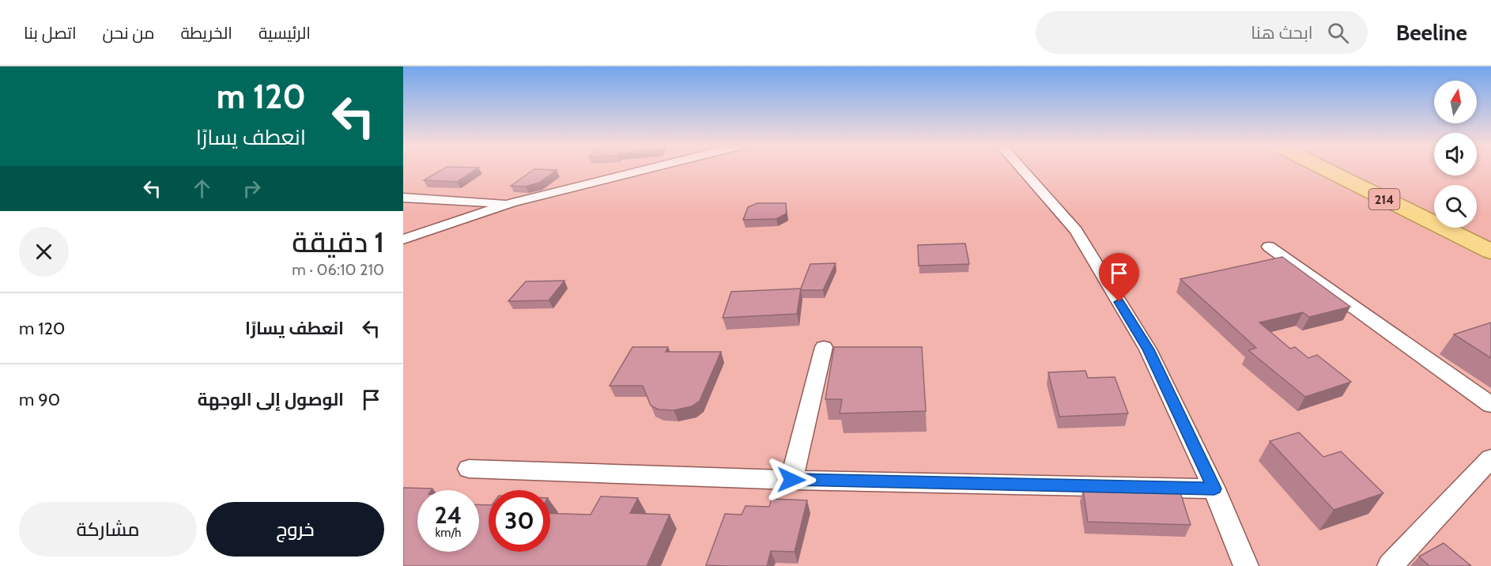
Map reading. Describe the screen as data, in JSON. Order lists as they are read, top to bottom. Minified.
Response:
{"streets":{"highway":["214"]},"north":"top","page":{"header":"Beeline","search":"ابحث هنا","nav":["الرئيسية","الخريطة","من نحن","اتصل بنا"],"turn":["120 m","انعطف يسارًا"],"heading":["1 دقيقة","210 m · 06:10"],"list":[{"name":"انعطف يسارًا","value":"120 m"},{"name":"الوصول إلى الوجهة","value":"90 m"}],"speed":"24 km/h","limit":"30","buttons":["خروج","مشاركة"]}}
